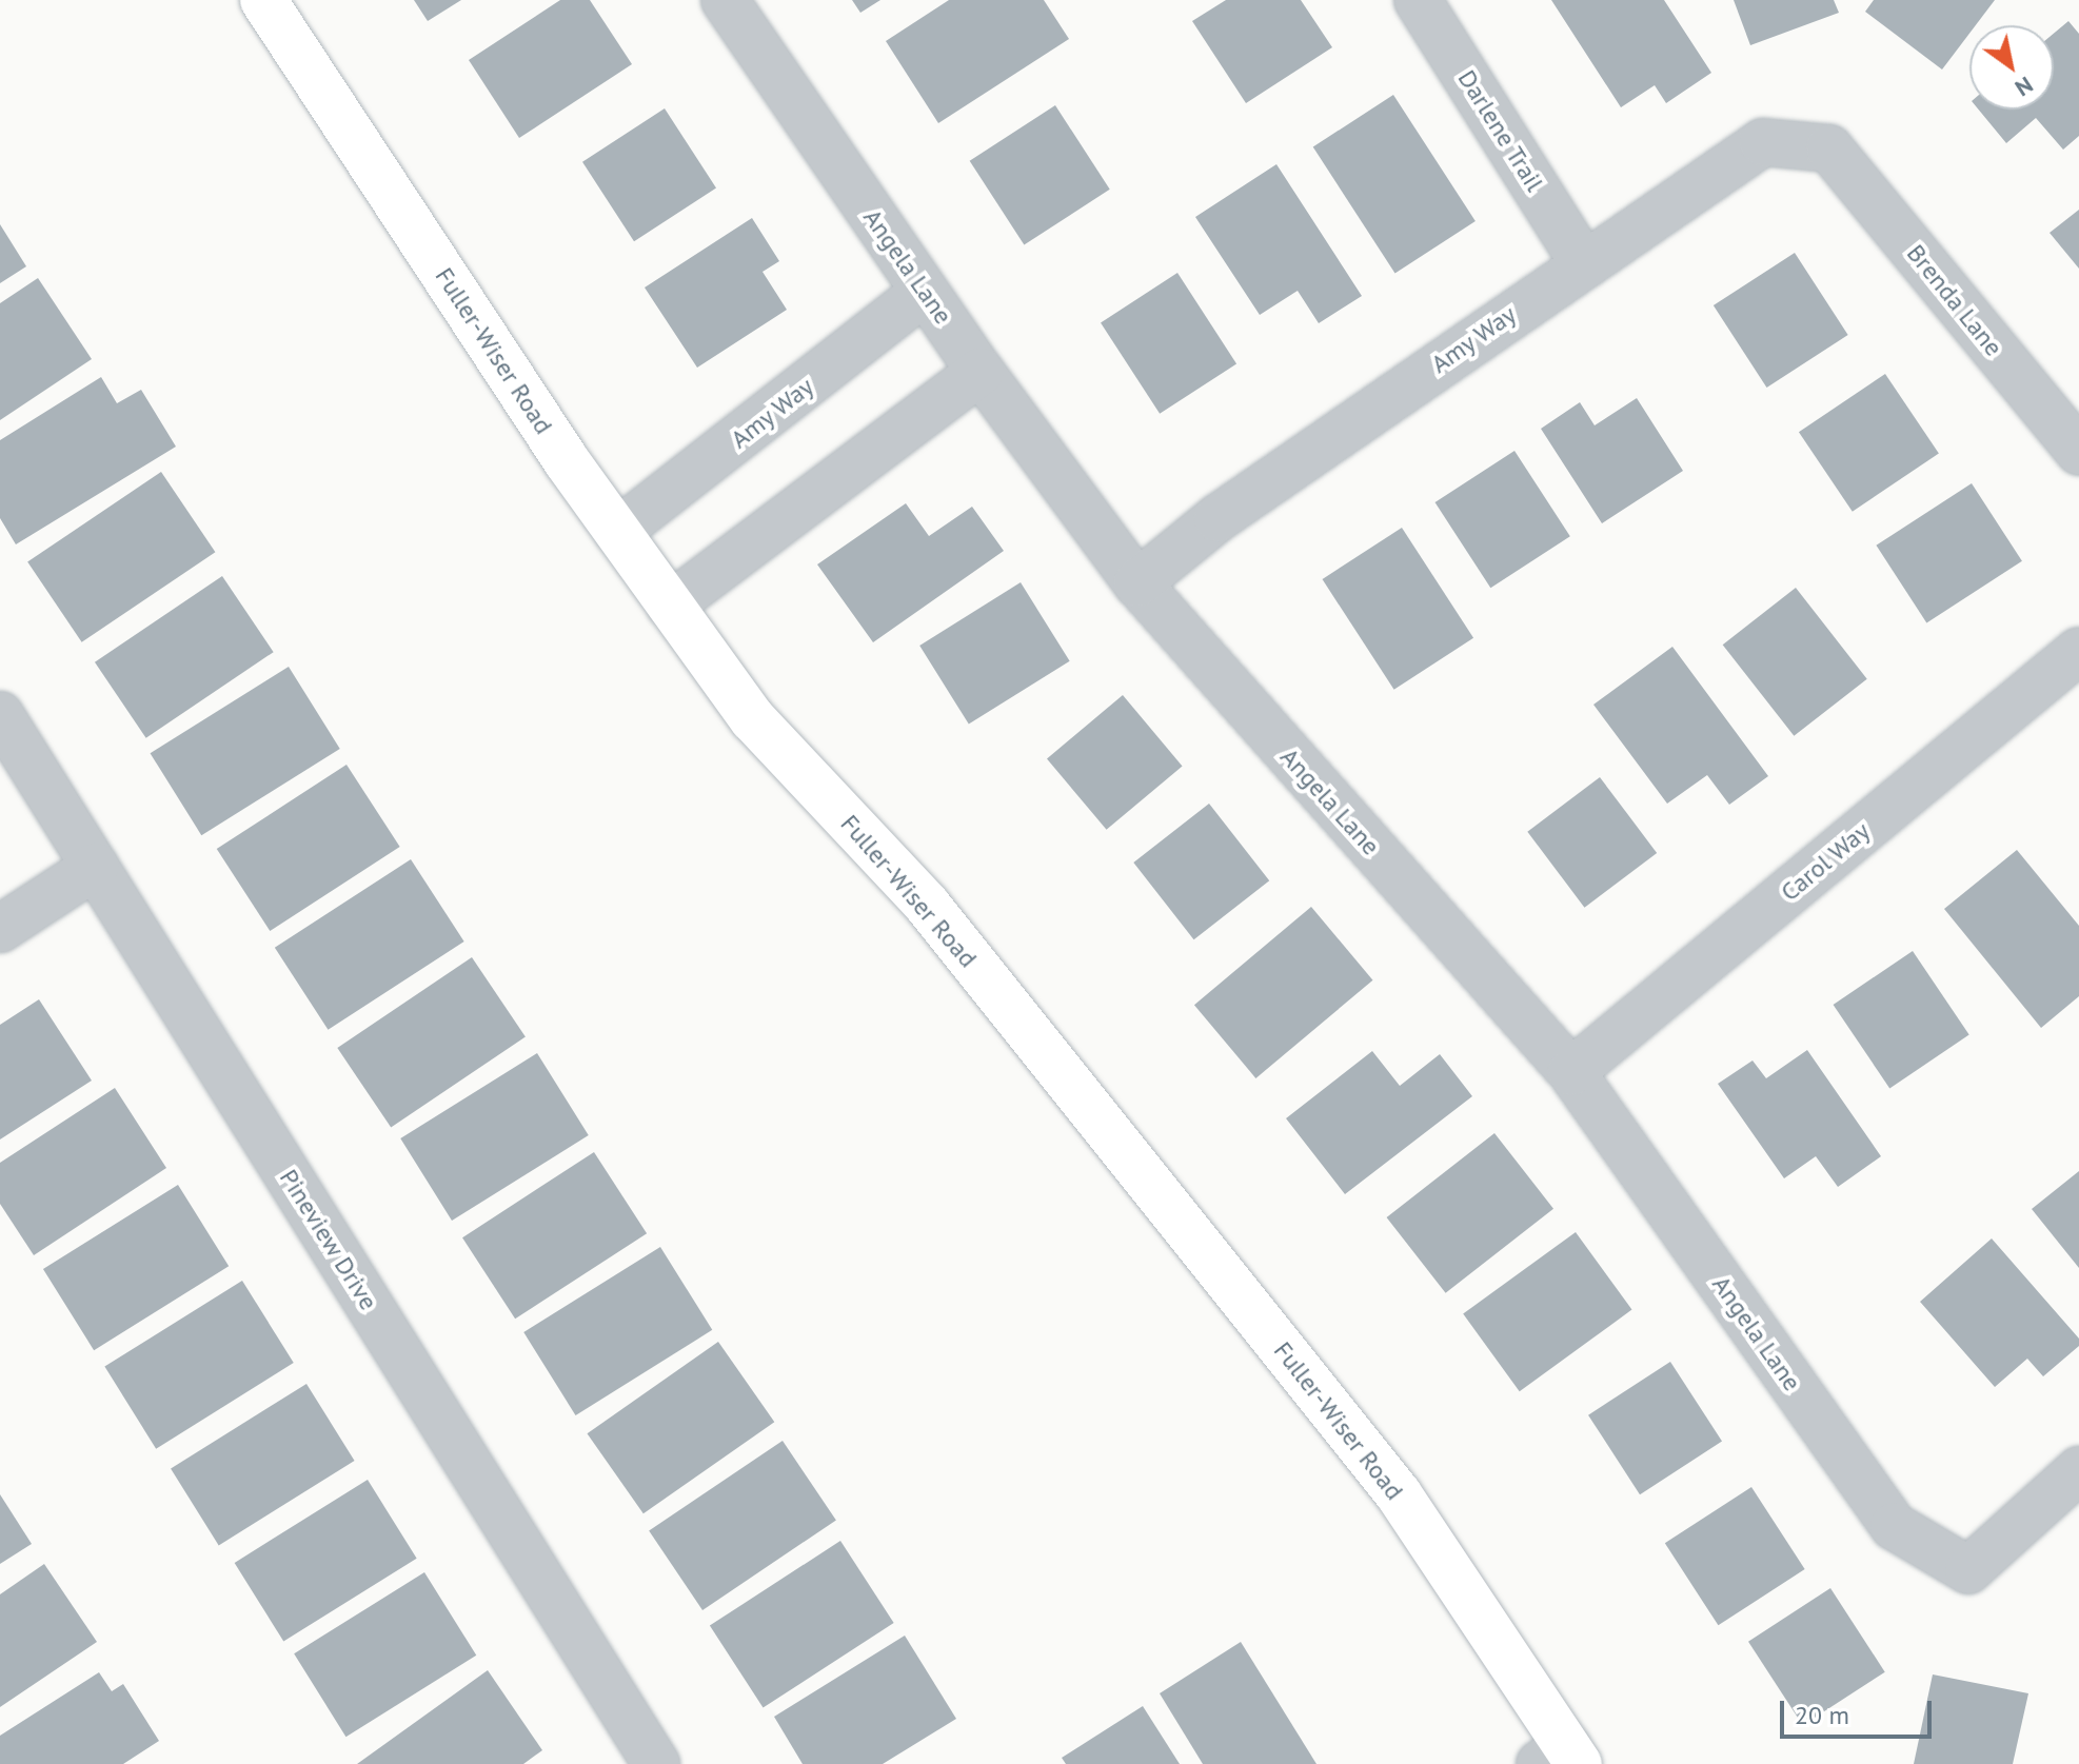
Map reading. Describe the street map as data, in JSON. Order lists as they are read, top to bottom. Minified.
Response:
{"streets":{"street":["Darlene Trail","Angela Lane","Brenda Lane","Amy Way","Fuller-Wiser Road","Carol Way","Pineview Drive"]},"crossings":[["Darlene Trail","Amy Way"],["Angela Lane","Amy Way"],["Angela Lane","Carol Way"],["Brenda Lane","Amy Way"],["Amy Way","Fuller-Wiser Road"]],"scale_bar":"20 m","north":"bottom right"}
